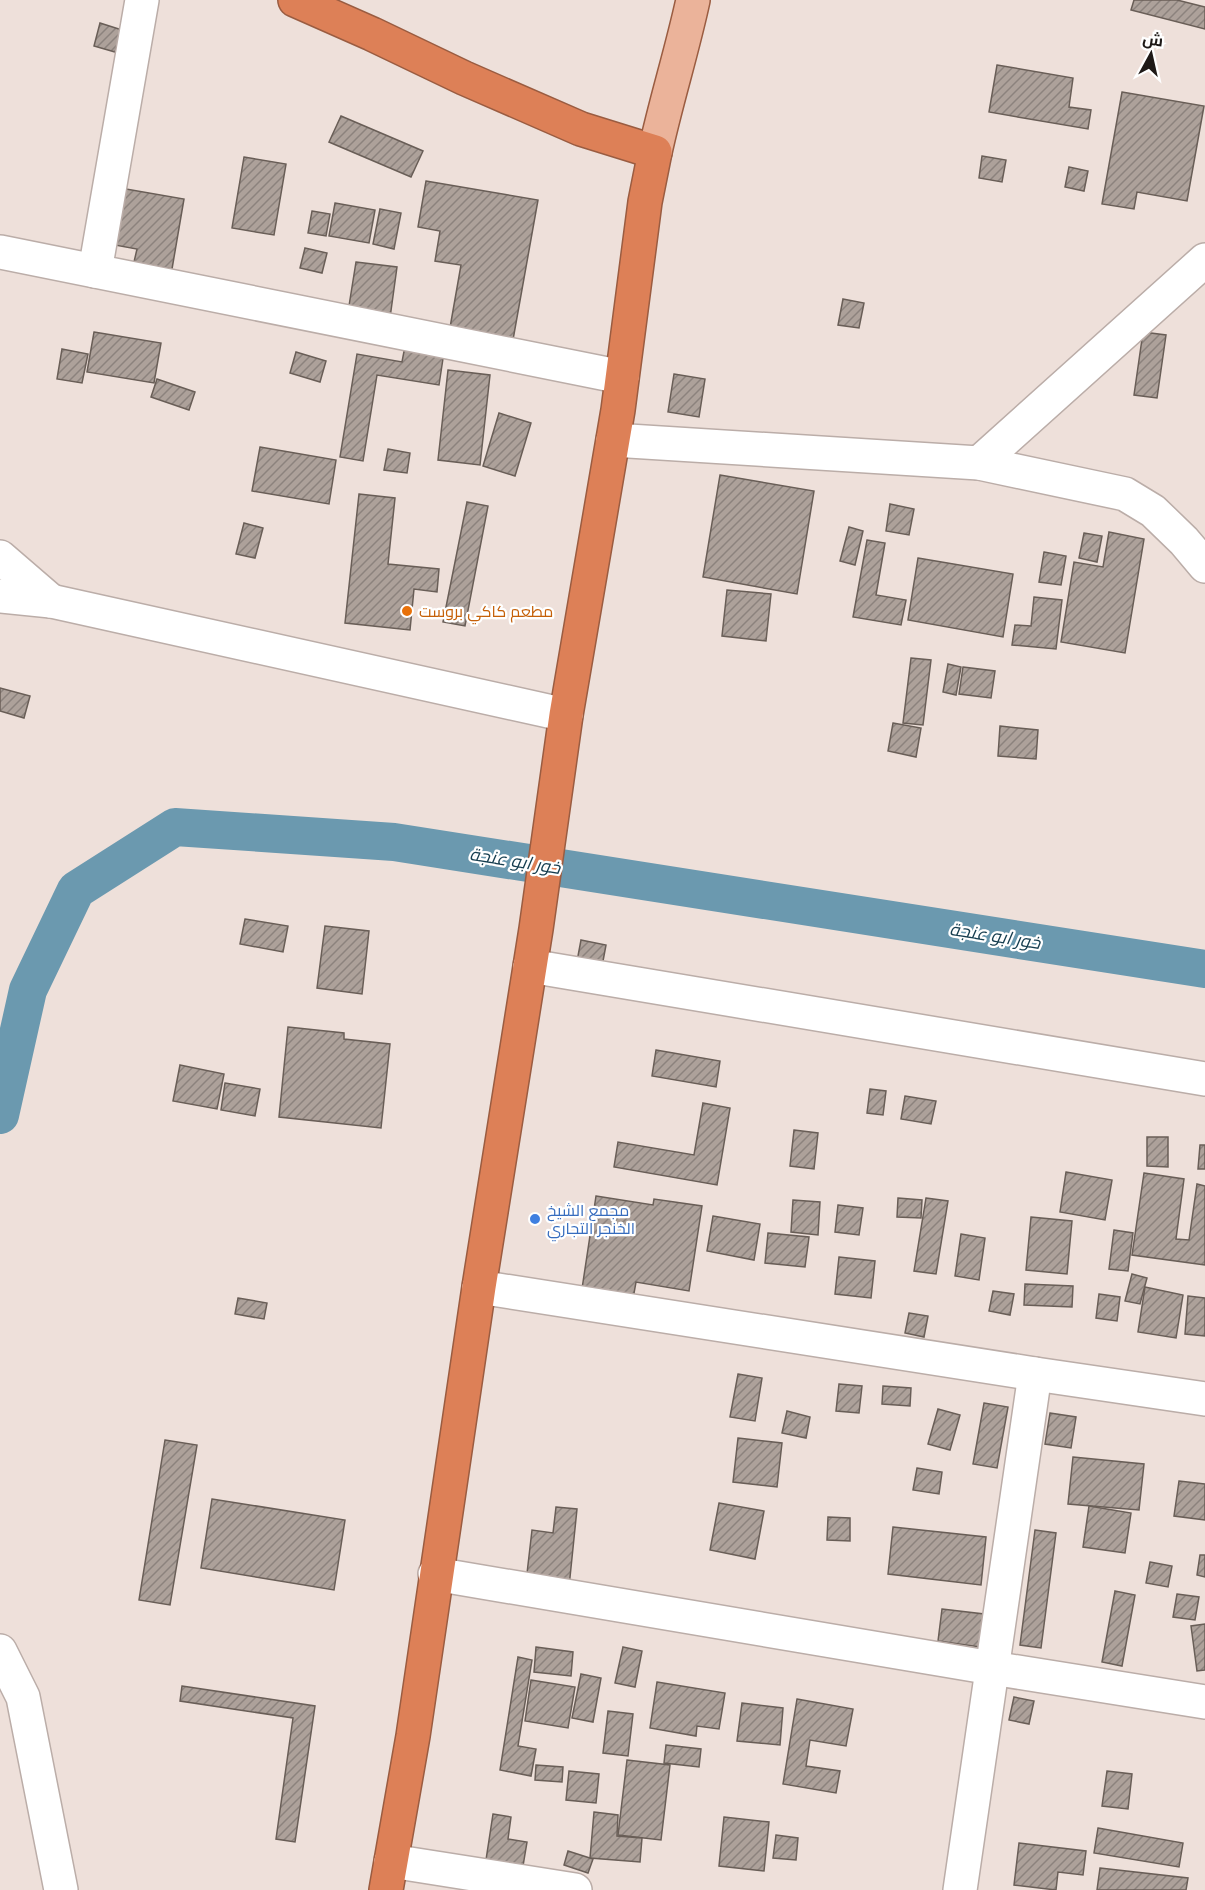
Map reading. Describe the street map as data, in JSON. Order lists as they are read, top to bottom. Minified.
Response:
{"water":["خور ابو عنجة"],"places":["مطعم كاكي بروست","مجمع الشيخ الخنجر التجاري"],"north":"top"}
